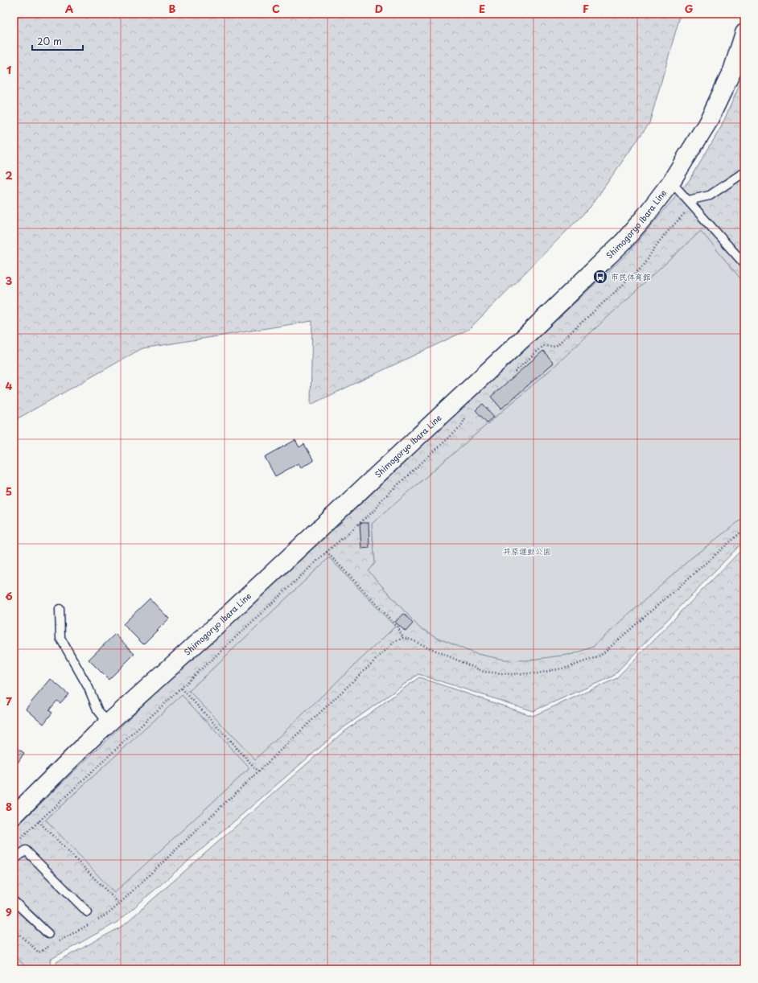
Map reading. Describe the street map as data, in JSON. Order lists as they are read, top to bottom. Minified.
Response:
{"streets":{"main road":["Shimogoryo Ibara Line"]},"parks":["井原運動公園"],"places":{"bus stop":["市民体育館"]},"scale_bar":"20 m","grid":{"columns":["A","B","C","D","E","F","G"],"rows":["1","2","3","4","5","6","7","8","9"]}}
